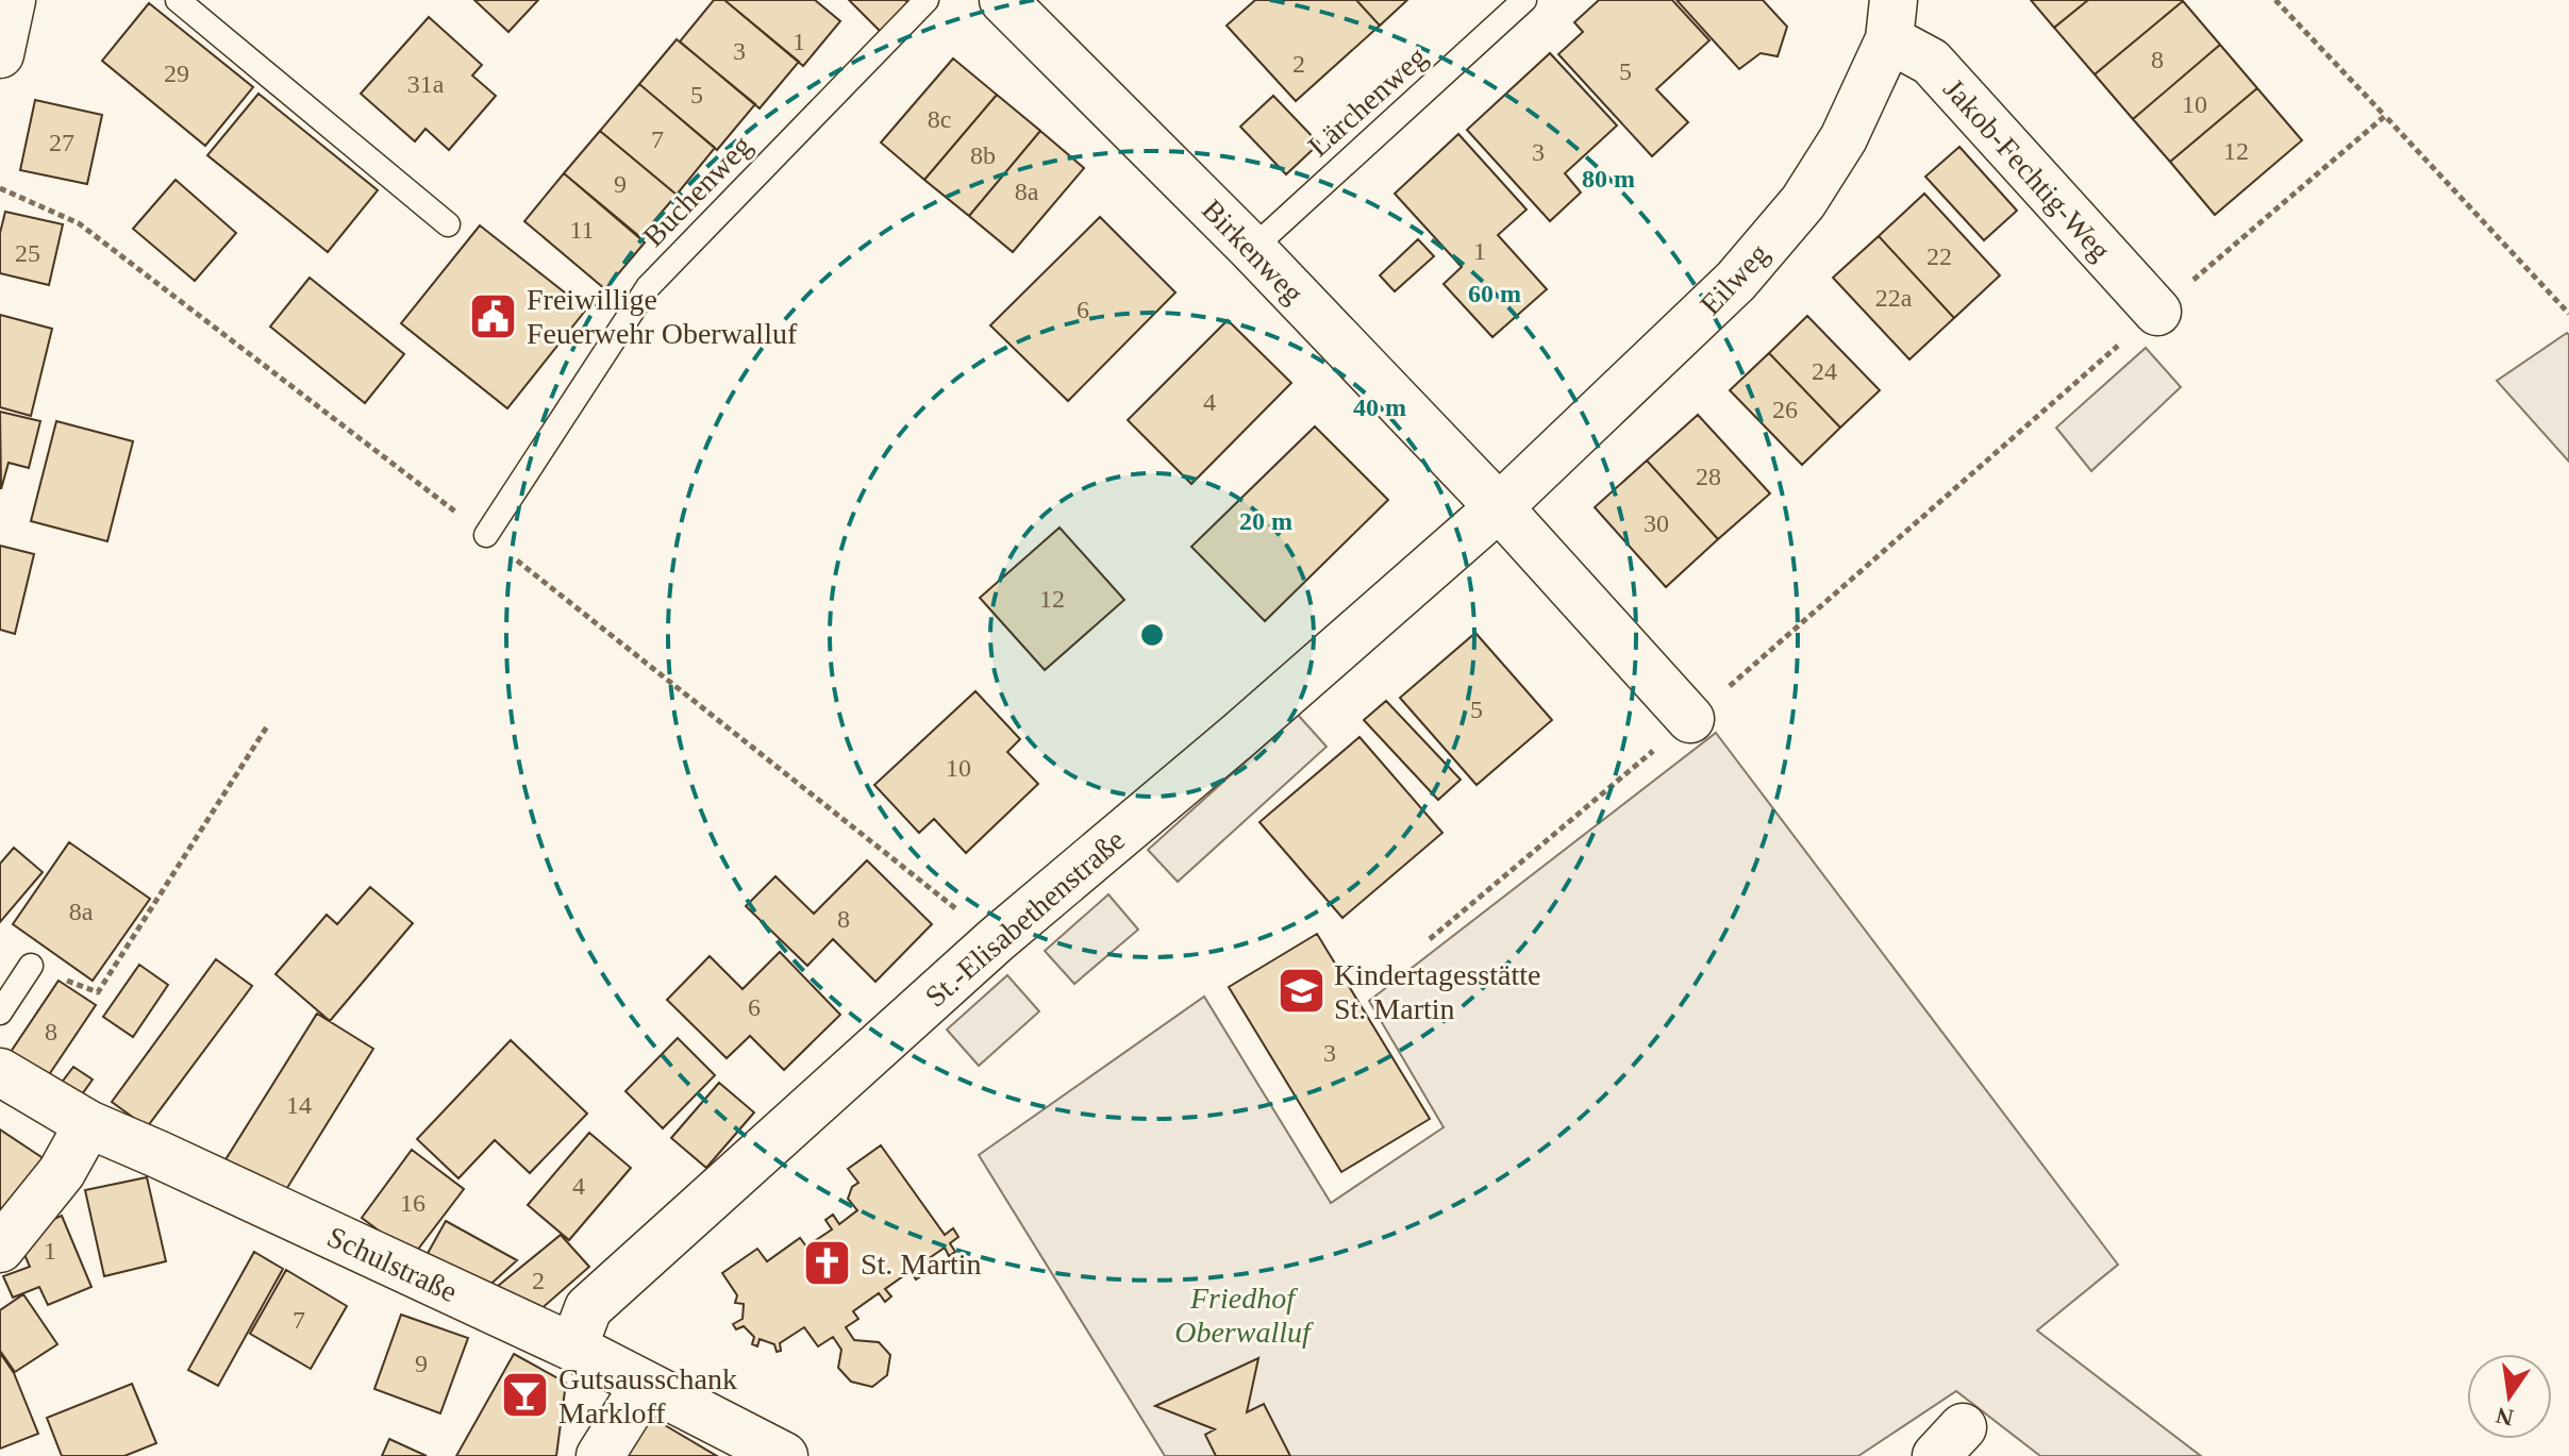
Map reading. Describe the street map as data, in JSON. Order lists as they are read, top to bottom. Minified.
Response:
{"streets":{"street":["Jakob-Fechtig-Weg","Birkenweg","Eilweg","St.-Elisabethenstraße","Schulstraße"],"lane":["Lärchenweg","Buchenweg"]},"crossings":[["Lärchenweg","Birkenweg"],["Jakob-Fechtig-Weg","Eilweg"],["Birkenweg","Eilweg"],["Birkenweg","St.-Elisabethenstraße"],["Eilweg","St.-Elisabethenstraße"],["St.-Elisabethenstraße","Schulstraße"]],"parks":["Friedhof Oberwalluf"],"places":{"public building":["Freiwillige Feuerwehr Oberwalluf"],"school or university":["Kindertagesstätte St. Martin"],"church":["St. Martin"],"bar":["Gutsausschank Markloff"]},"house_numbers":["1","3","8","2","5","29","31a","5","10","8c","7","27","12","3","8b","9","8a","11","1","25","22","22a","6","24","4","26","28","30","12","5","10","8a","8","6","8","3","14","4","16","1","2","7","9"],"north":"bottom","rings":["80 m","60 m","40 m","20 m"]}
